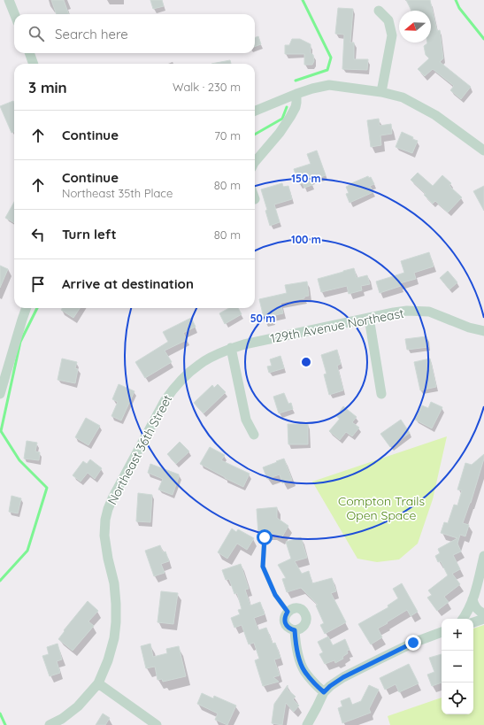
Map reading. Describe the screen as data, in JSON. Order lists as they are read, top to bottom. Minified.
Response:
{"streets":{"street":["129th Avenue Northeast","Northeast 36th Street"]},"crossings":[["129th Avenue Northeast","Northeast 36th Street"]],"parks":["Compton Trails Open Space"],"north":"left","page":{"search":"Search here","heading":["3 min","Walk · 230 m"],"list":[["Continue","70 m"],["Continue","Northeast 35th Place","80 m"],["Turn left","80 m"],"Arrive at destination"],"map_buttons":["+","−"]},"rings":["150 m","100 m","50 m"]}
